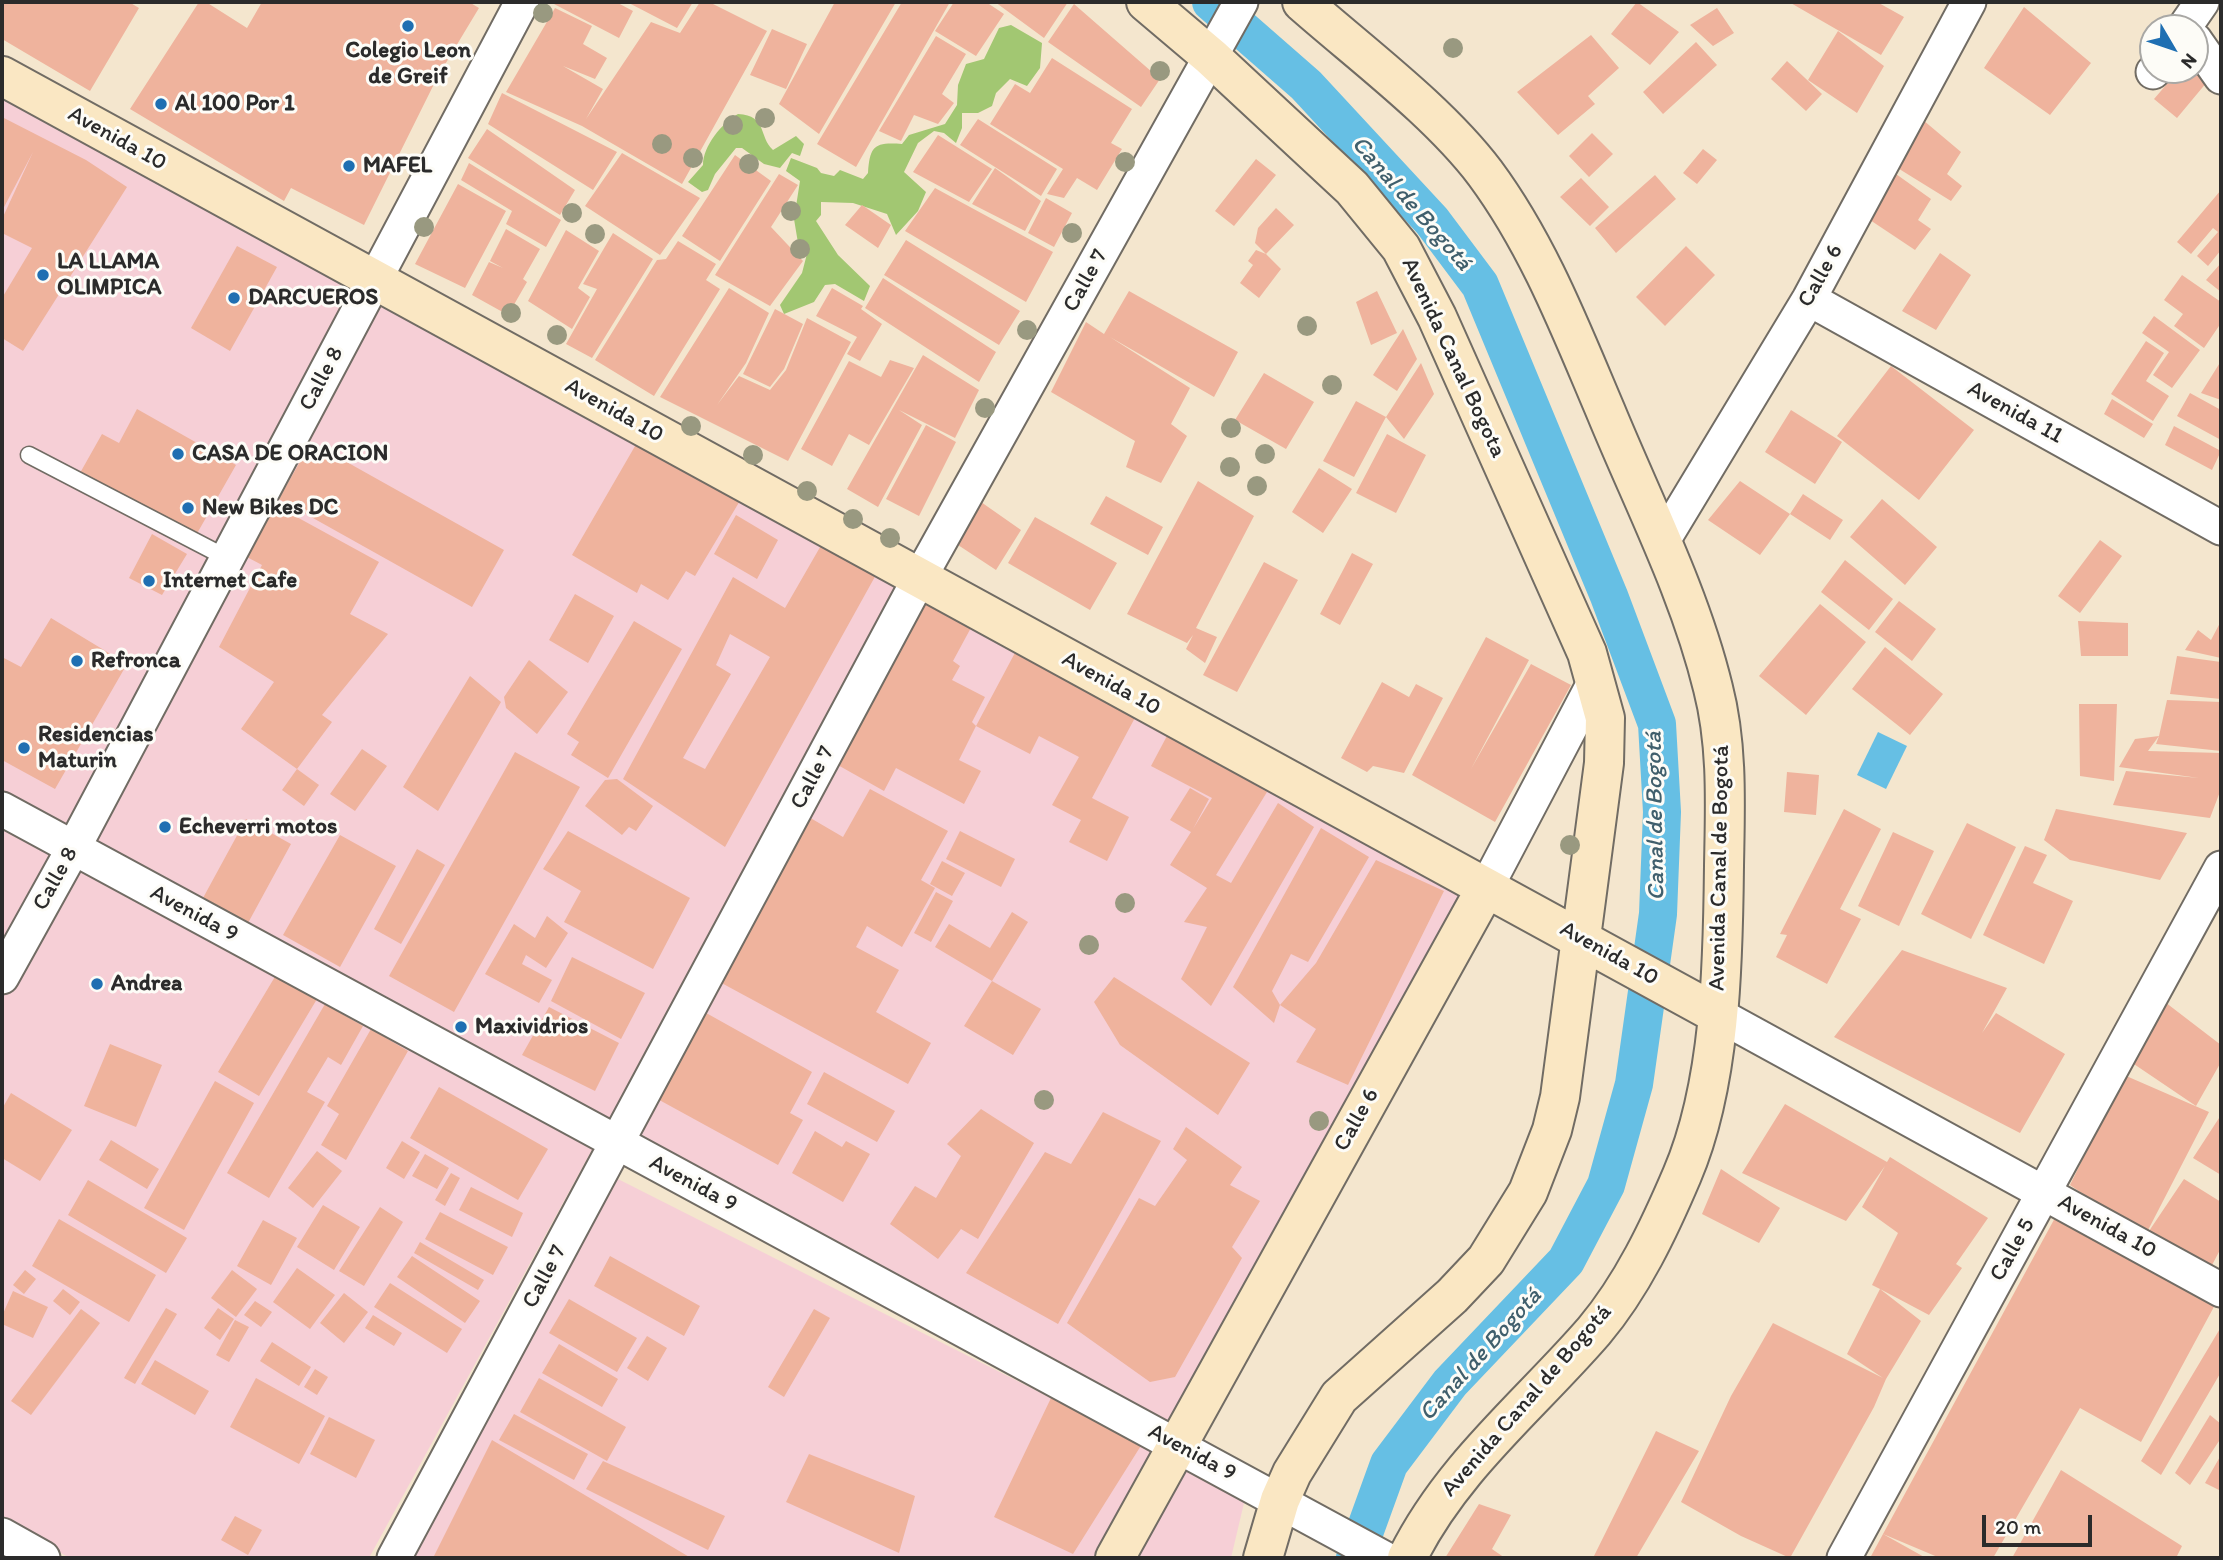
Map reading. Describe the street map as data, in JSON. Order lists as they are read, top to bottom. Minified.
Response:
{"streets":{"main road":["Avenida 10","Calle 6","Avenida Canal Bogota","Avenida Canal de Bogotá"],"street":["Calle 7","Calle 8","Avenida 11","Avenida 9","Calle 5"]},"crossings":[["Avenida 10","Calle 6"],["Avenida 10","Calle 7"],["Avenida 10","Calle 8"],["Avenida 10","Avenida Canal de Bogotá"],["Avenida 10","Calle 5"],["Calle 6","Avenida Canal Bogota"],["Calle 6","Avenida 11"],["Calle 6","Avenida Canal de Bogotá"],["Calle 6","Avenida 9"],["Calle 7","Avenida Canal Bogota"],["Calle 7","Avenida 9"],["Calle 8","Avenida 9"],["Avenida Canal de Bogotá","Avenida 9"]],"water":["Canal de Bogotá"],"places":["Colegio Leon de Greif","Al 100 Por 1","MAFEL","LA LLAMA OLIMPICA","DARCUEROS","CASA DE ORACION","New Bikes DC","Internet Cafe","Refronca","Residencias Maturin","Echeverri motos","Andrea","Maxividrios"],"scale_bar":"20 m","north":"bottom right"}
